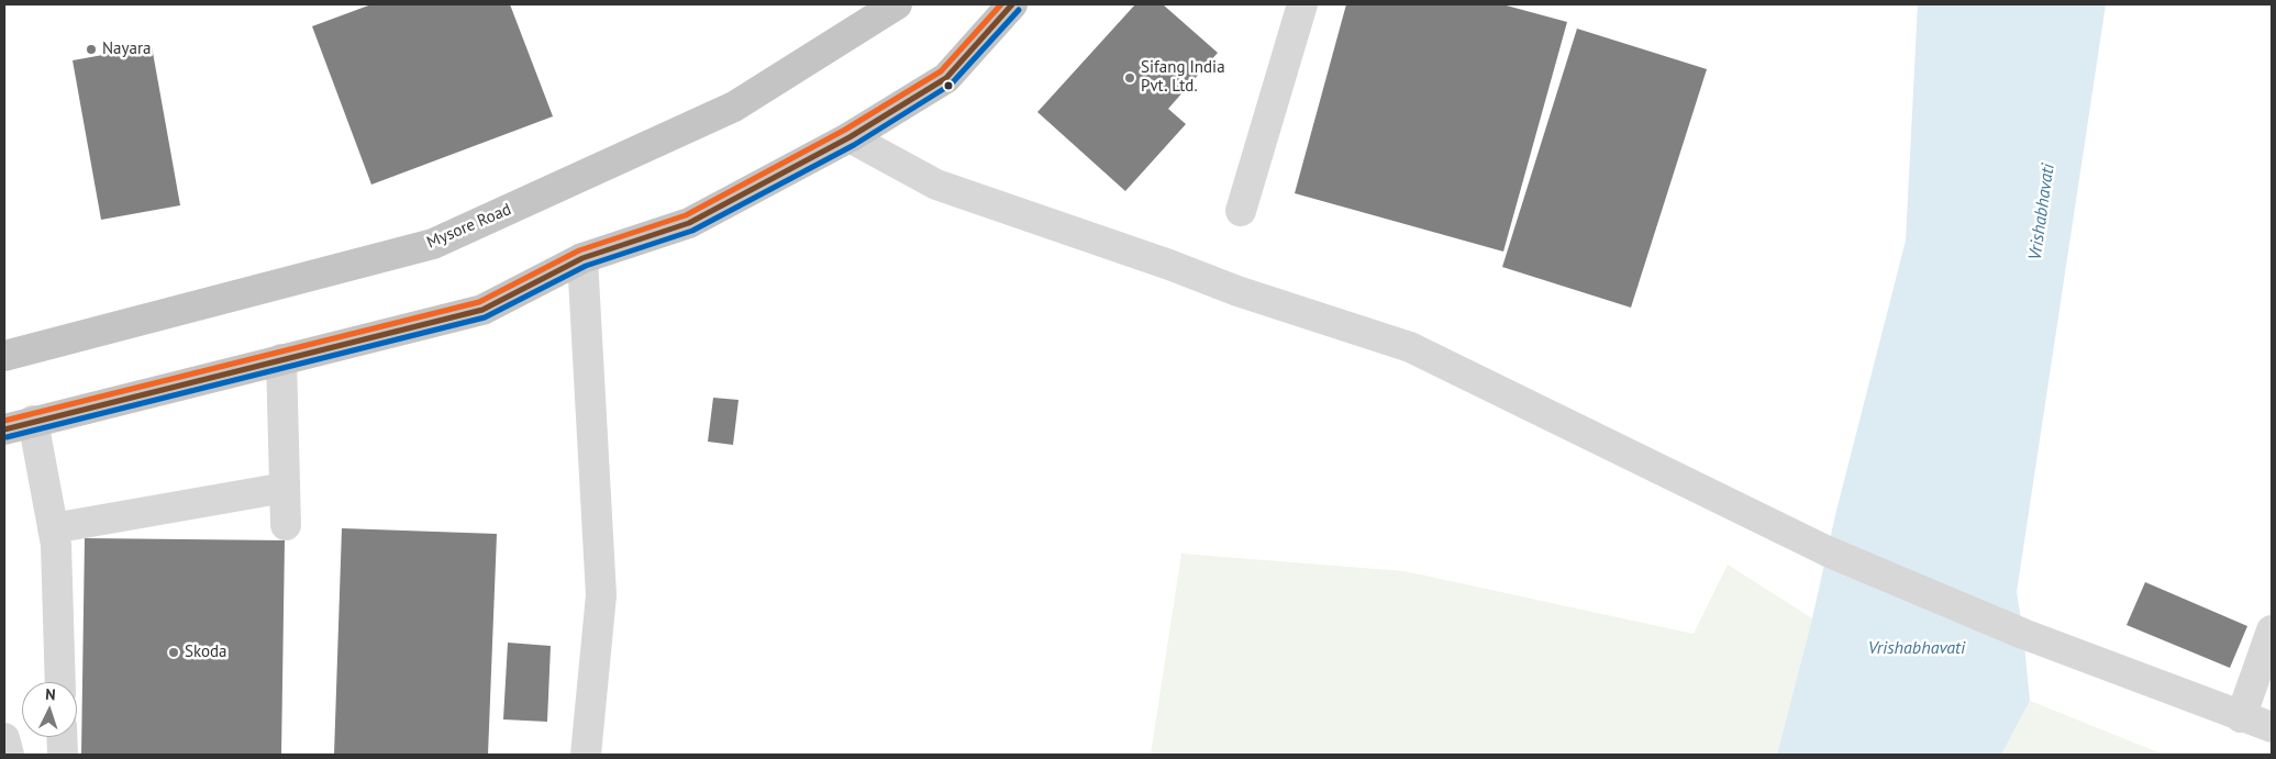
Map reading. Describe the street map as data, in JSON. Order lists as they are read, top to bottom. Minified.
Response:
{"streets":{"highway":["Mysore Road"]},"water":["Vrishabhavati"],"places":["Nayara","Sifang India Pvt. Ltd.","Skoda"],"north":"top"}
